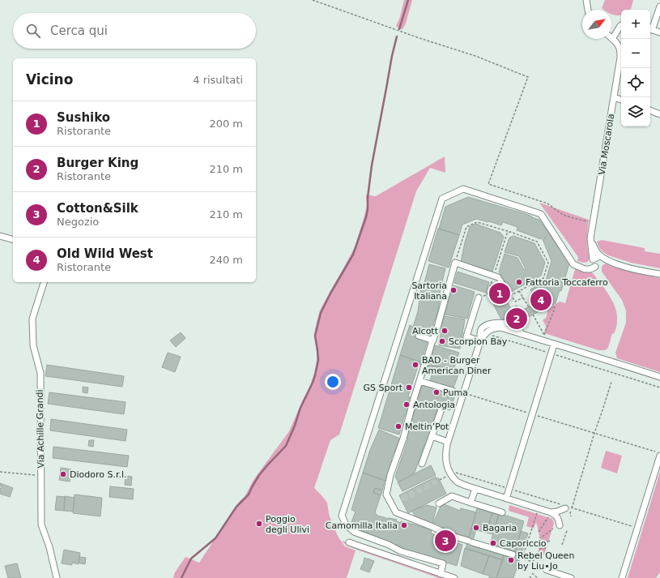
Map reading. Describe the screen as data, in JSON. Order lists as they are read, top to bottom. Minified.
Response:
{"streets":{"street":["Via Moscarola","Via Achille Grandi"]},"places":["Fattoria Toccaferro","Sartoria Italiana","Alcott","Scorpion Bay","BAD - Burger American Diner","GS Sport","Puma","Antologia","Meltin’Pot","Diodoro S.r.l.","Poggio degli Ulivi","Camomilla Italia","Bagaria","Caporiccio","Rebel Queen by Liu•Jo"],"north":"top right","page":{"map_buttons":["+","−"],"search":"Cerca qui","heading":["Vicino","4 risultati"],"list":[{"mark":"1","name":"Sushiko","note":"Ristorante","value":"200 m"},{"mark":"2","name":"Burger King","note":"Ristorante","value":"210 m"},{"mark":"3","name":"Cotton&Silk","note":"Negozio","value":"210 m"},{"mark":"4","name":"Old Wild West","note":"Ristorante","value":"240 m"}],"pins":["1","4","2","3"]}}
